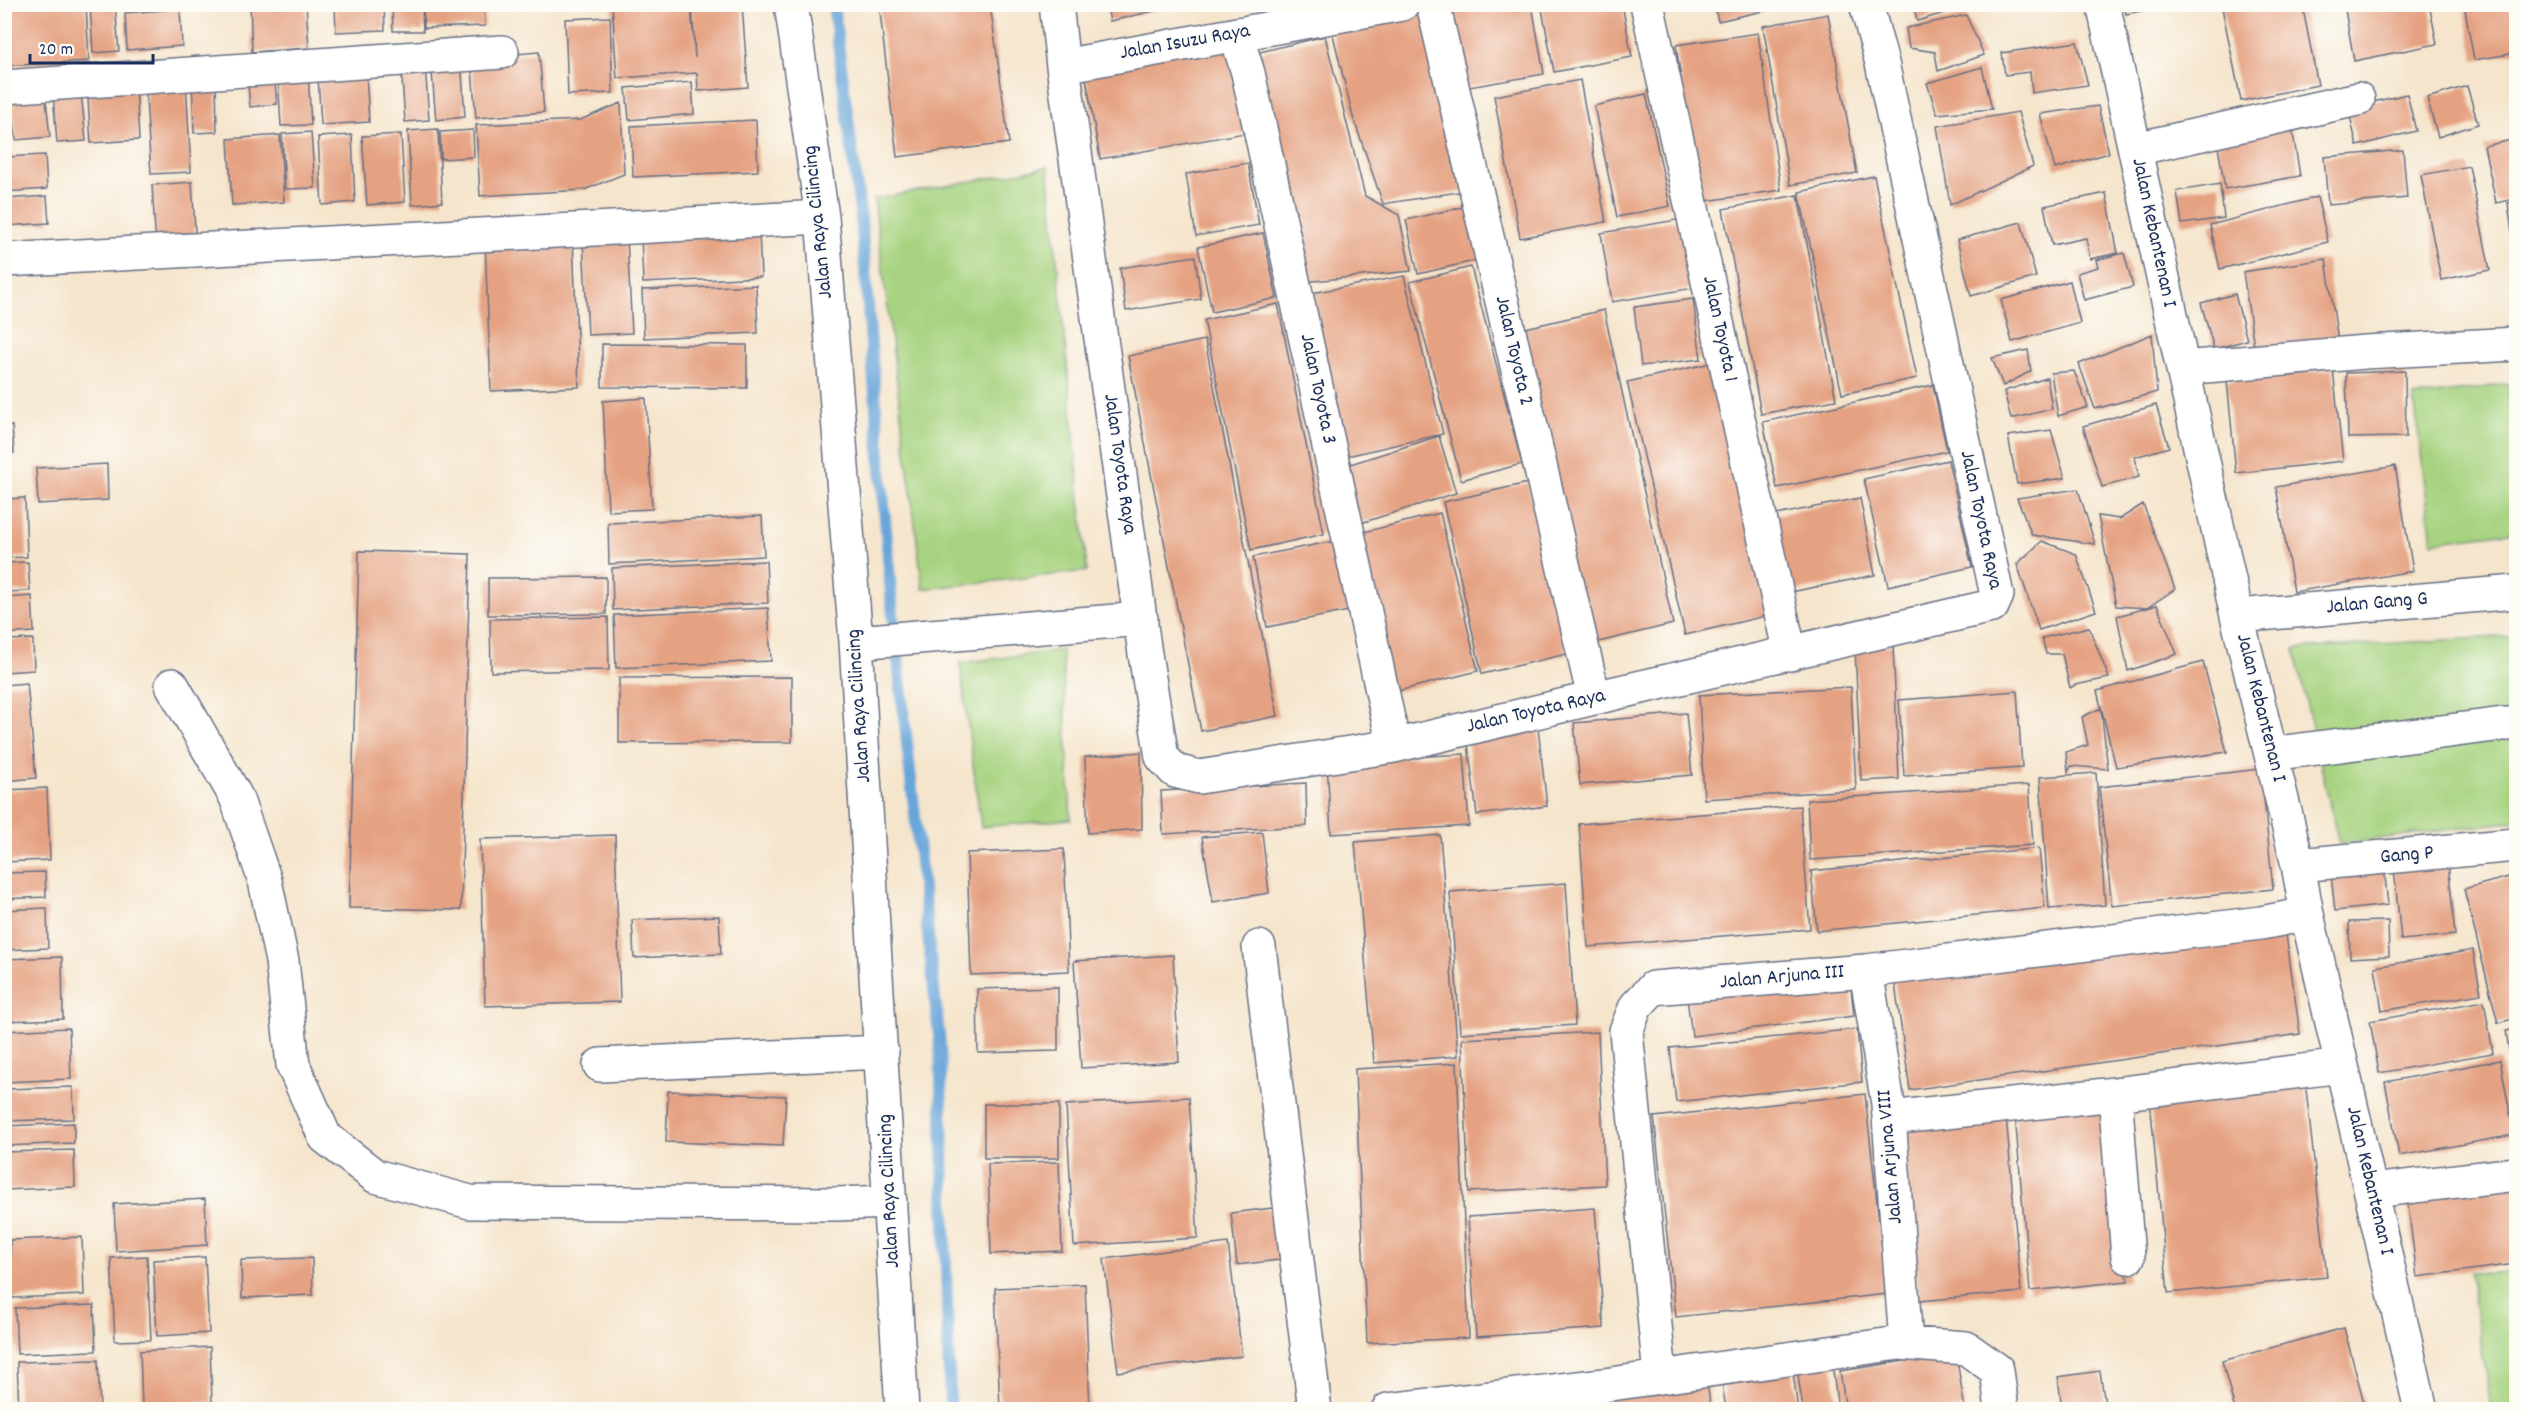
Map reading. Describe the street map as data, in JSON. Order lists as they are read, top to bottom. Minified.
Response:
{"streets":{"street":["Jalan Isuzu Raya","Jalan Raya Cilincing","Jalan Kebantenan I","Jalan Toyota 1","Jalan Toyota 2","Jalan Toyota 3","Jalan Toyota Raya","Jalan Gang G","Gang P","Jalan Arjuna III","Jalan Arjuna VIII"]},"crossings":[["Jalan Isuzu Raya","Jalan Toyota 3"],["Jalan Isuzu Raya","Jalan Toyota Raya"],["Jalan Kebantenan I","Jalan Gang G"],["Jalan Kebantenan I","Gang P"],["Jalan Kebantenan I","Jalan Arjuna III"],["Jalan Toyota 1","Jalan Toyota Raya"],["Jalan Toyota 2","Jalan Toyota Raya"],["Jalan Toyota 3","Jalan Toyota Raya"],["Jalan Arjuna III","Jalan Arjuna VIII"]],"scale_bar":"20 m"}
